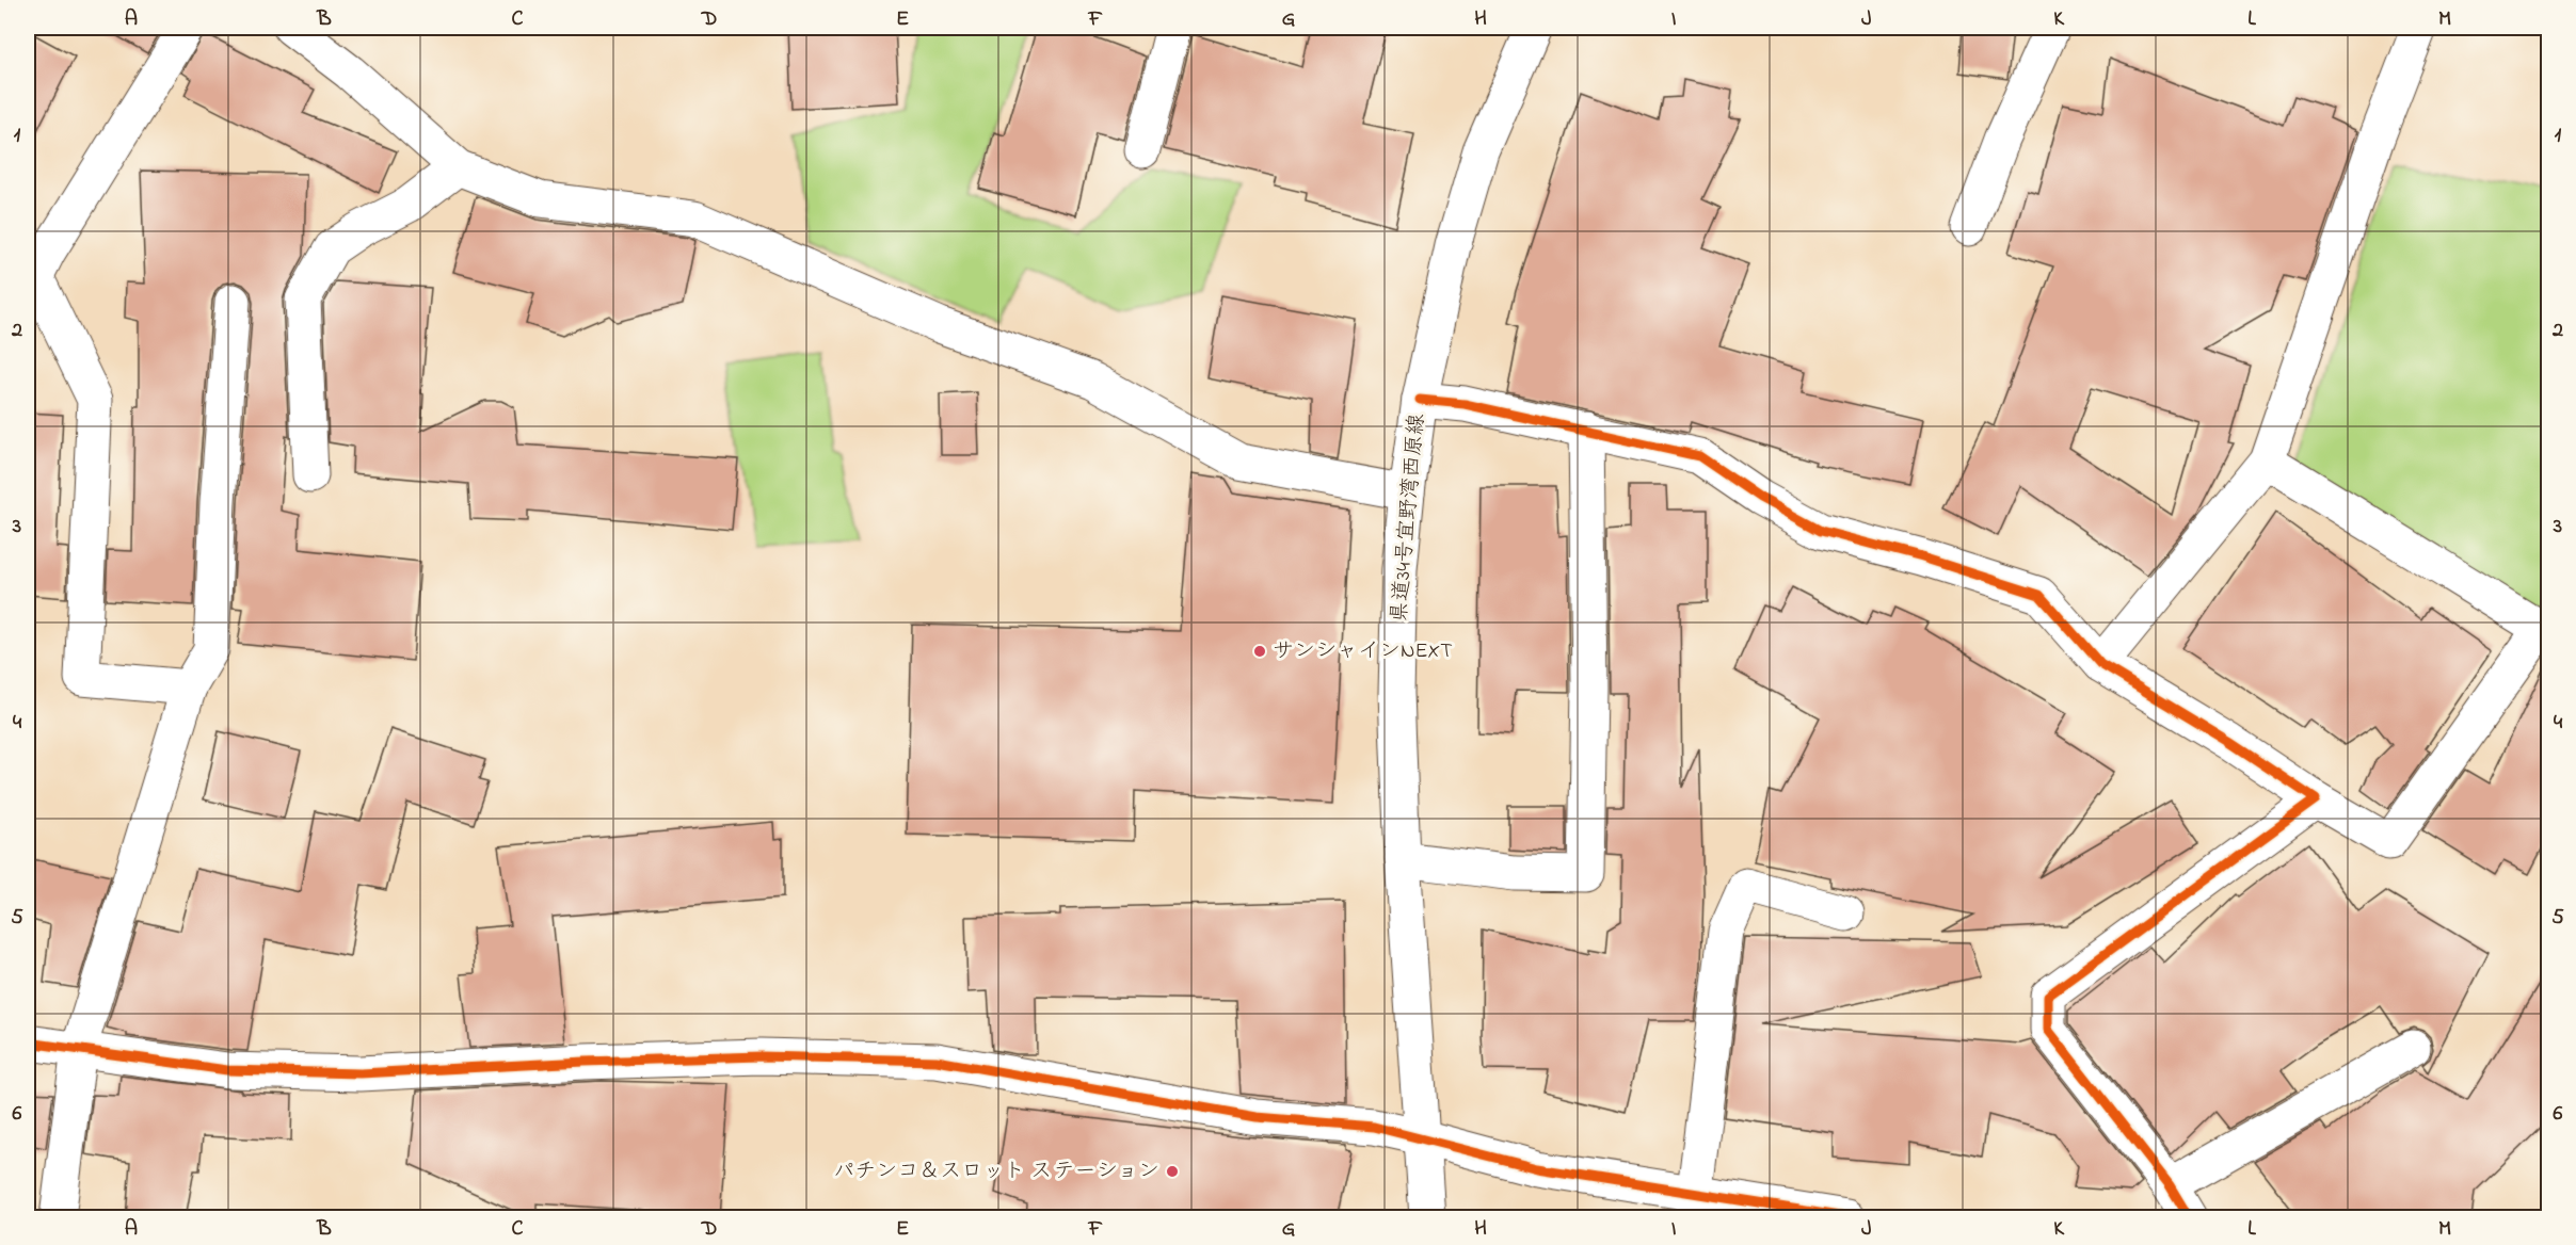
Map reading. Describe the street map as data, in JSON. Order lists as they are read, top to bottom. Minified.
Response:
{"streets":{"street":["県道34号宜野湾西原線"]},"places":["サンシャインNEXT","パチンコ＆スロット ステーション"],"grid":{"columns":["A","B","C","D","E","F","G","H","I","J","K","L","M"],"rows":["1","2","3","4","5","6"]}}
